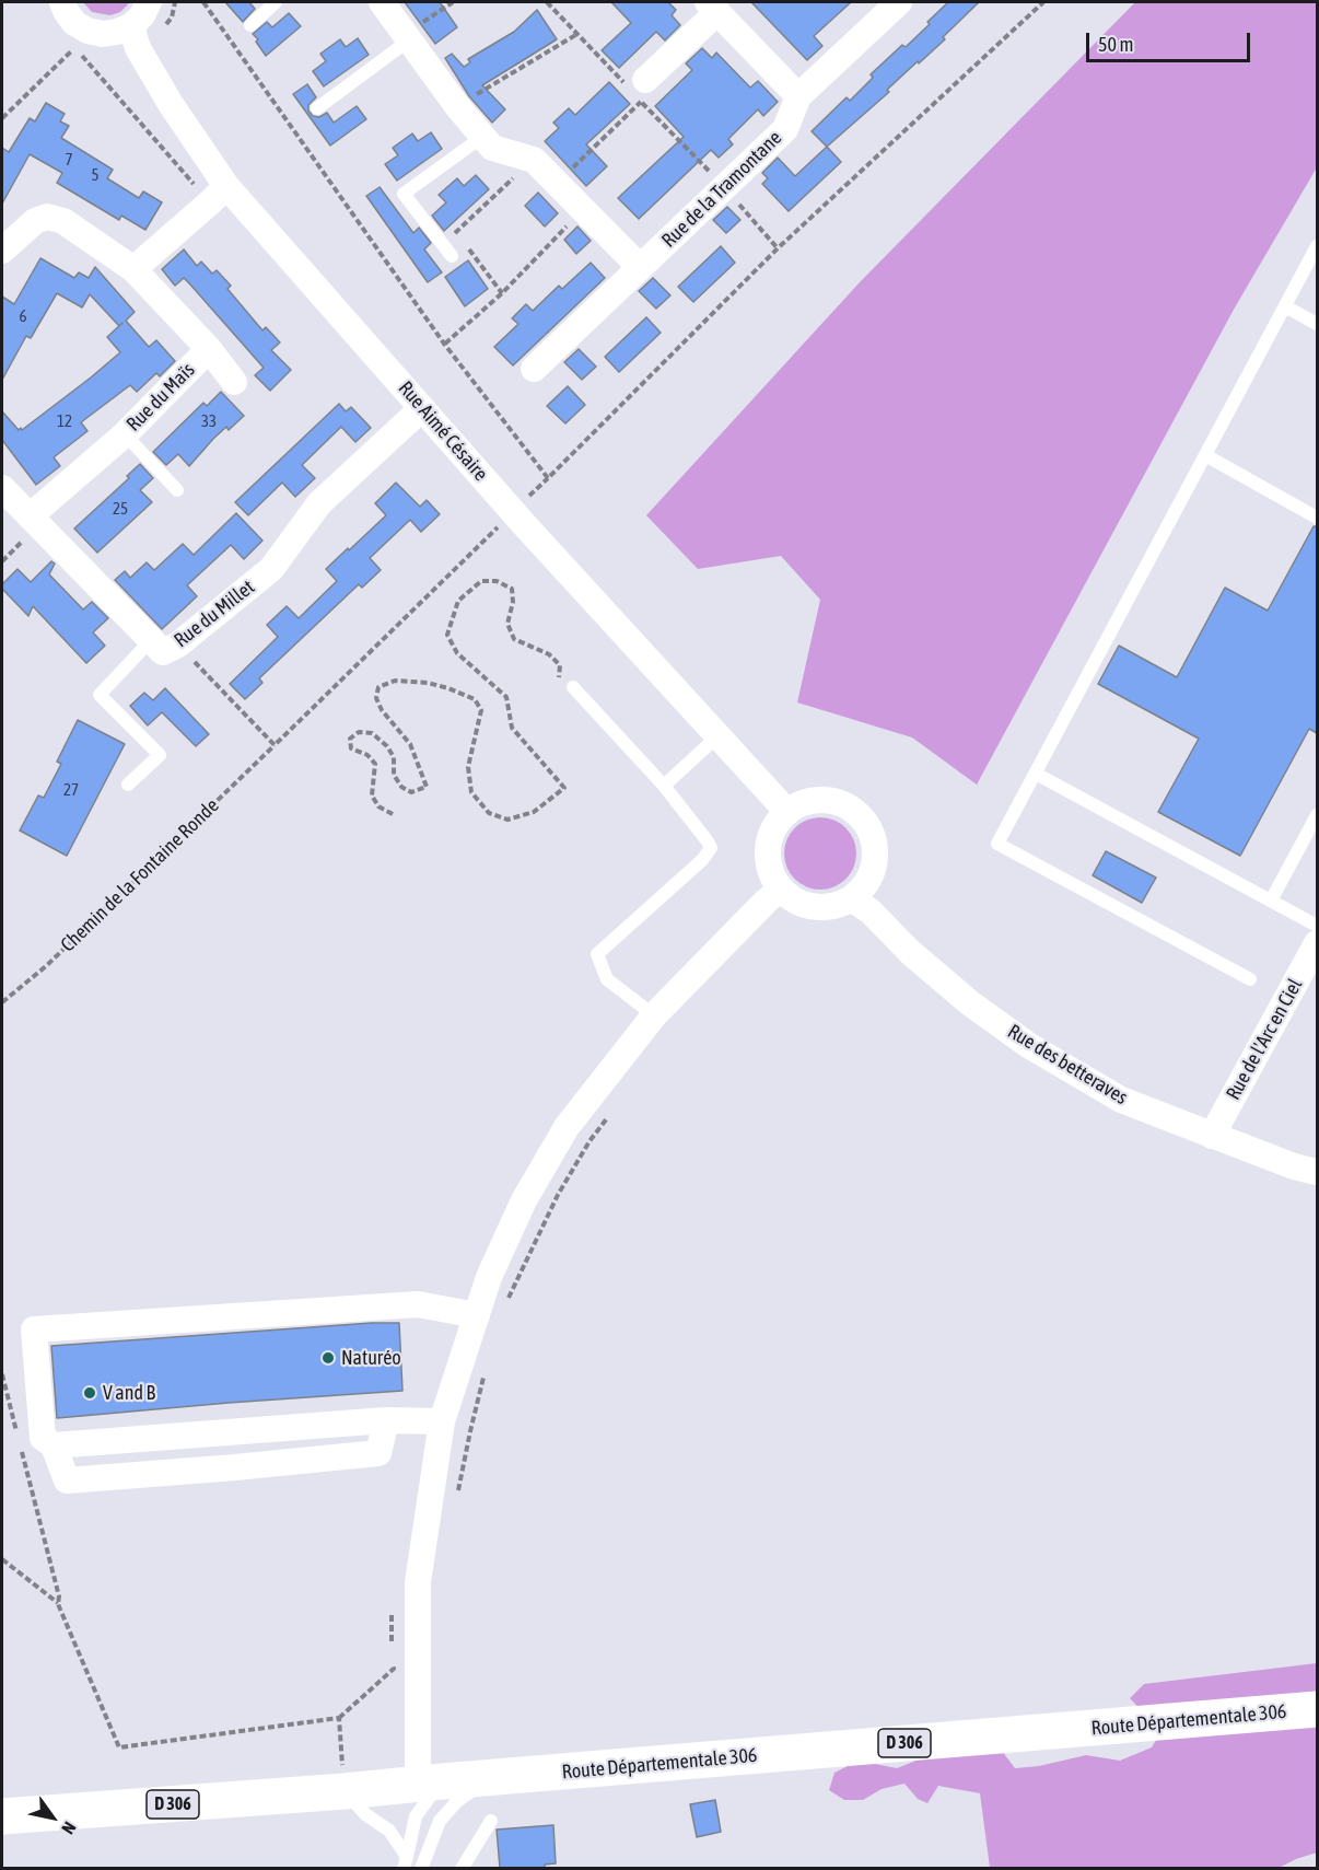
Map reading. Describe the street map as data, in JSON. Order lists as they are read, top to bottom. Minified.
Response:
{"streets":{"main road":["Route Départementale 306","D 306"],"street":["Rue de la Tramontane","Rue du Maïs","Rue Aimé Césaire","Rue du Millet","Rue de l'Arc en Ciel","Rue des betteraves"],"path":["Chemin de la Fontaine Ronde"]},"crossings":[["Rue du Maïs","Rue du Millet"],["Rue Aimé Césaire","Rue du Millet"],["Rue Aimé Césaire","Chemin de la Fontaine Ronde"],["Rue Aimé Césaire","Rue des betteraves"],["Rue de l'Arc en Ciel","Rue des betteraves"]],"places":["Naturéo","V and B"],"house_numbers":["7","5","6","12","33","25","27"],"scale_bar":"50 m","north":"bottom right"}
